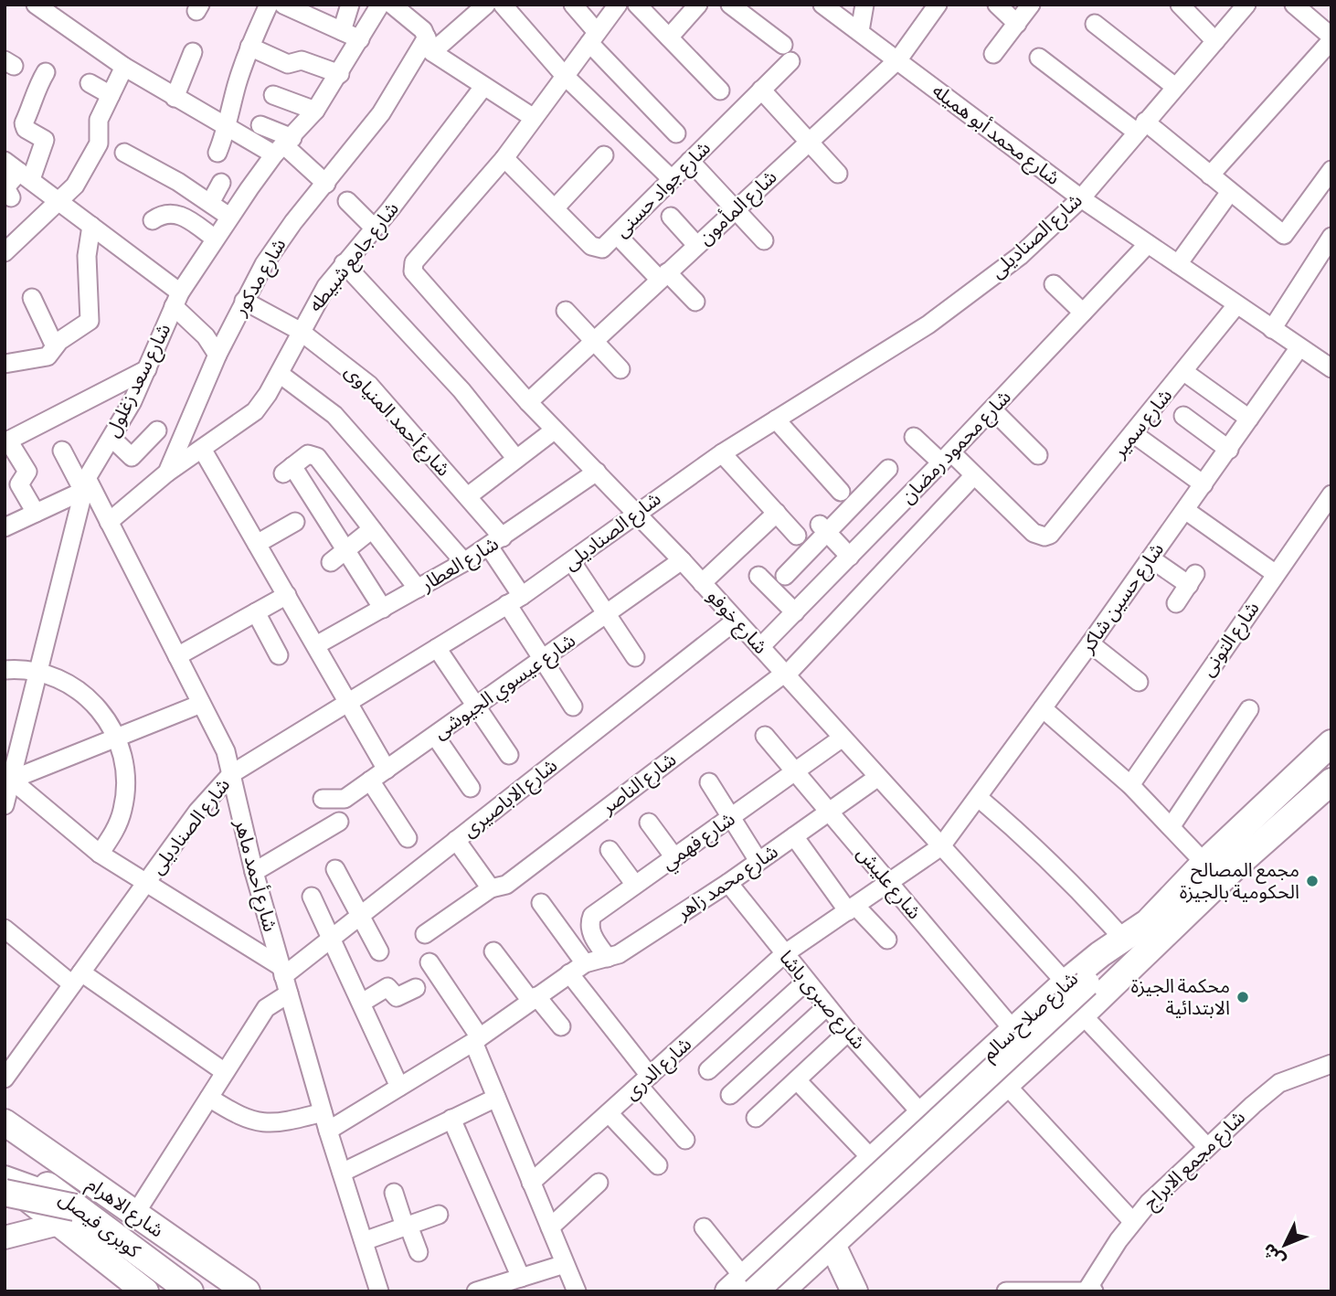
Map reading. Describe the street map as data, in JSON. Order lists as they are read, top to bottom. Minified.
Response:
{"streets":{"highway":["شارع صلاح سالم","شارع الاهرام","كوبرى فيصل"],"street":["شارع محمد أبو هميله","شارع جواد حسنى","شارع المأمون","شارع الصناديلى","شارع جامع شبيطه","شارع مدكور","شارع سعد زغلول","شارع أحمد المنياوى","شارع سمير","شارع محمود رمضان","شارع العطار","شارع حسين شاكر","شارع خوفو","شارع التونى","شارع عيسوي الجيوشى","شارع الناصر","شارع الاباصيرى","شارع فهمي","شارع أحمد ماهر","شارع محمد زاهر","شارع عليش","شارع صبرى باشا","شارع الدرى","شارع مجمع الابراج"]},"crossings":[["شارع محمد أبو هميله","شارع المأمون"],["شارع محمد أبو هميله","شارع الصناديلى"],["شارع محمد أبو هميله","شارع سمير"],["شارع محمد أبو هميله","شارع محمود رمضان"],["شارع محمد أبو هميله","شارع حسين شاكر"],["شارع جواد حسنى","شارع خوفو"],["شارع المأمون","شارع خوفو"],["شارع الصناديلى","شارع أحمد المنياوى"],["شارع الصناديلى","شارع خوفو"],["شارع الصناديلى","شارع أحمد ماهر"],["شارع جامع شبيطه","شارع مدكور"],["شارع جامع شبيطه","شارع أحمد المنياوى"],["شارع مدكور","شارع أحمد المنياوى"],["شارع مدكور","شارع أحمد ماهر"],["شارع سعد زغلول","شارع أحمد ماهر"],["شارع أحمد المنياوى","شارع العطار"],["شارع أحمد المنياوى","شارع عيسوي الجيوشى"],["شارع سمير","شارع الناصر"],["شارع محمود رمضان","شارع خوفو"],["شارع العطار","شارع خوفو"],["شارع حسين شاكر","شارع خوفو"],["شارع حسين شاكر","شارع عليش"],["شارع حسين شاكر","شارع الدرى"],["شارع خوفو","شارع عيسوي الجيوشى"],["شارع خوفو","شارع الناصر"],["شارع خوفو","شارع الاباصيرى"],["شارع خوفو","شارع فهمي"],["شارع خوفو","شارع محمد زاهر"],["شارع خوفو","شارع صلاح سالم"],["شارع الاباصيرى","شارع أحمد ماهر"],["شارع الاباصيرى","شارع الاهرام"],["شارع فهمي","شارع محمد زاهر"],["شارع فهمي","شارع عليش"],["شارع أحمد ماهر","شارع محمد زاهر"],["شارع محمد زاهر","شارع عليش"],["شارع محمد زاهر","شارع صبرى باشا"],["شارع عليش","شارع صلاح سالم"],["شارع صبرى باشا","شارع صلاح سالم"],["شارع صبرى باشا","شارع الدرى"]],"places":["مجمع المصالح الحكومية بالجيزة","محكمة الجيزة الابتدائية"],"north":"bottom left"}
